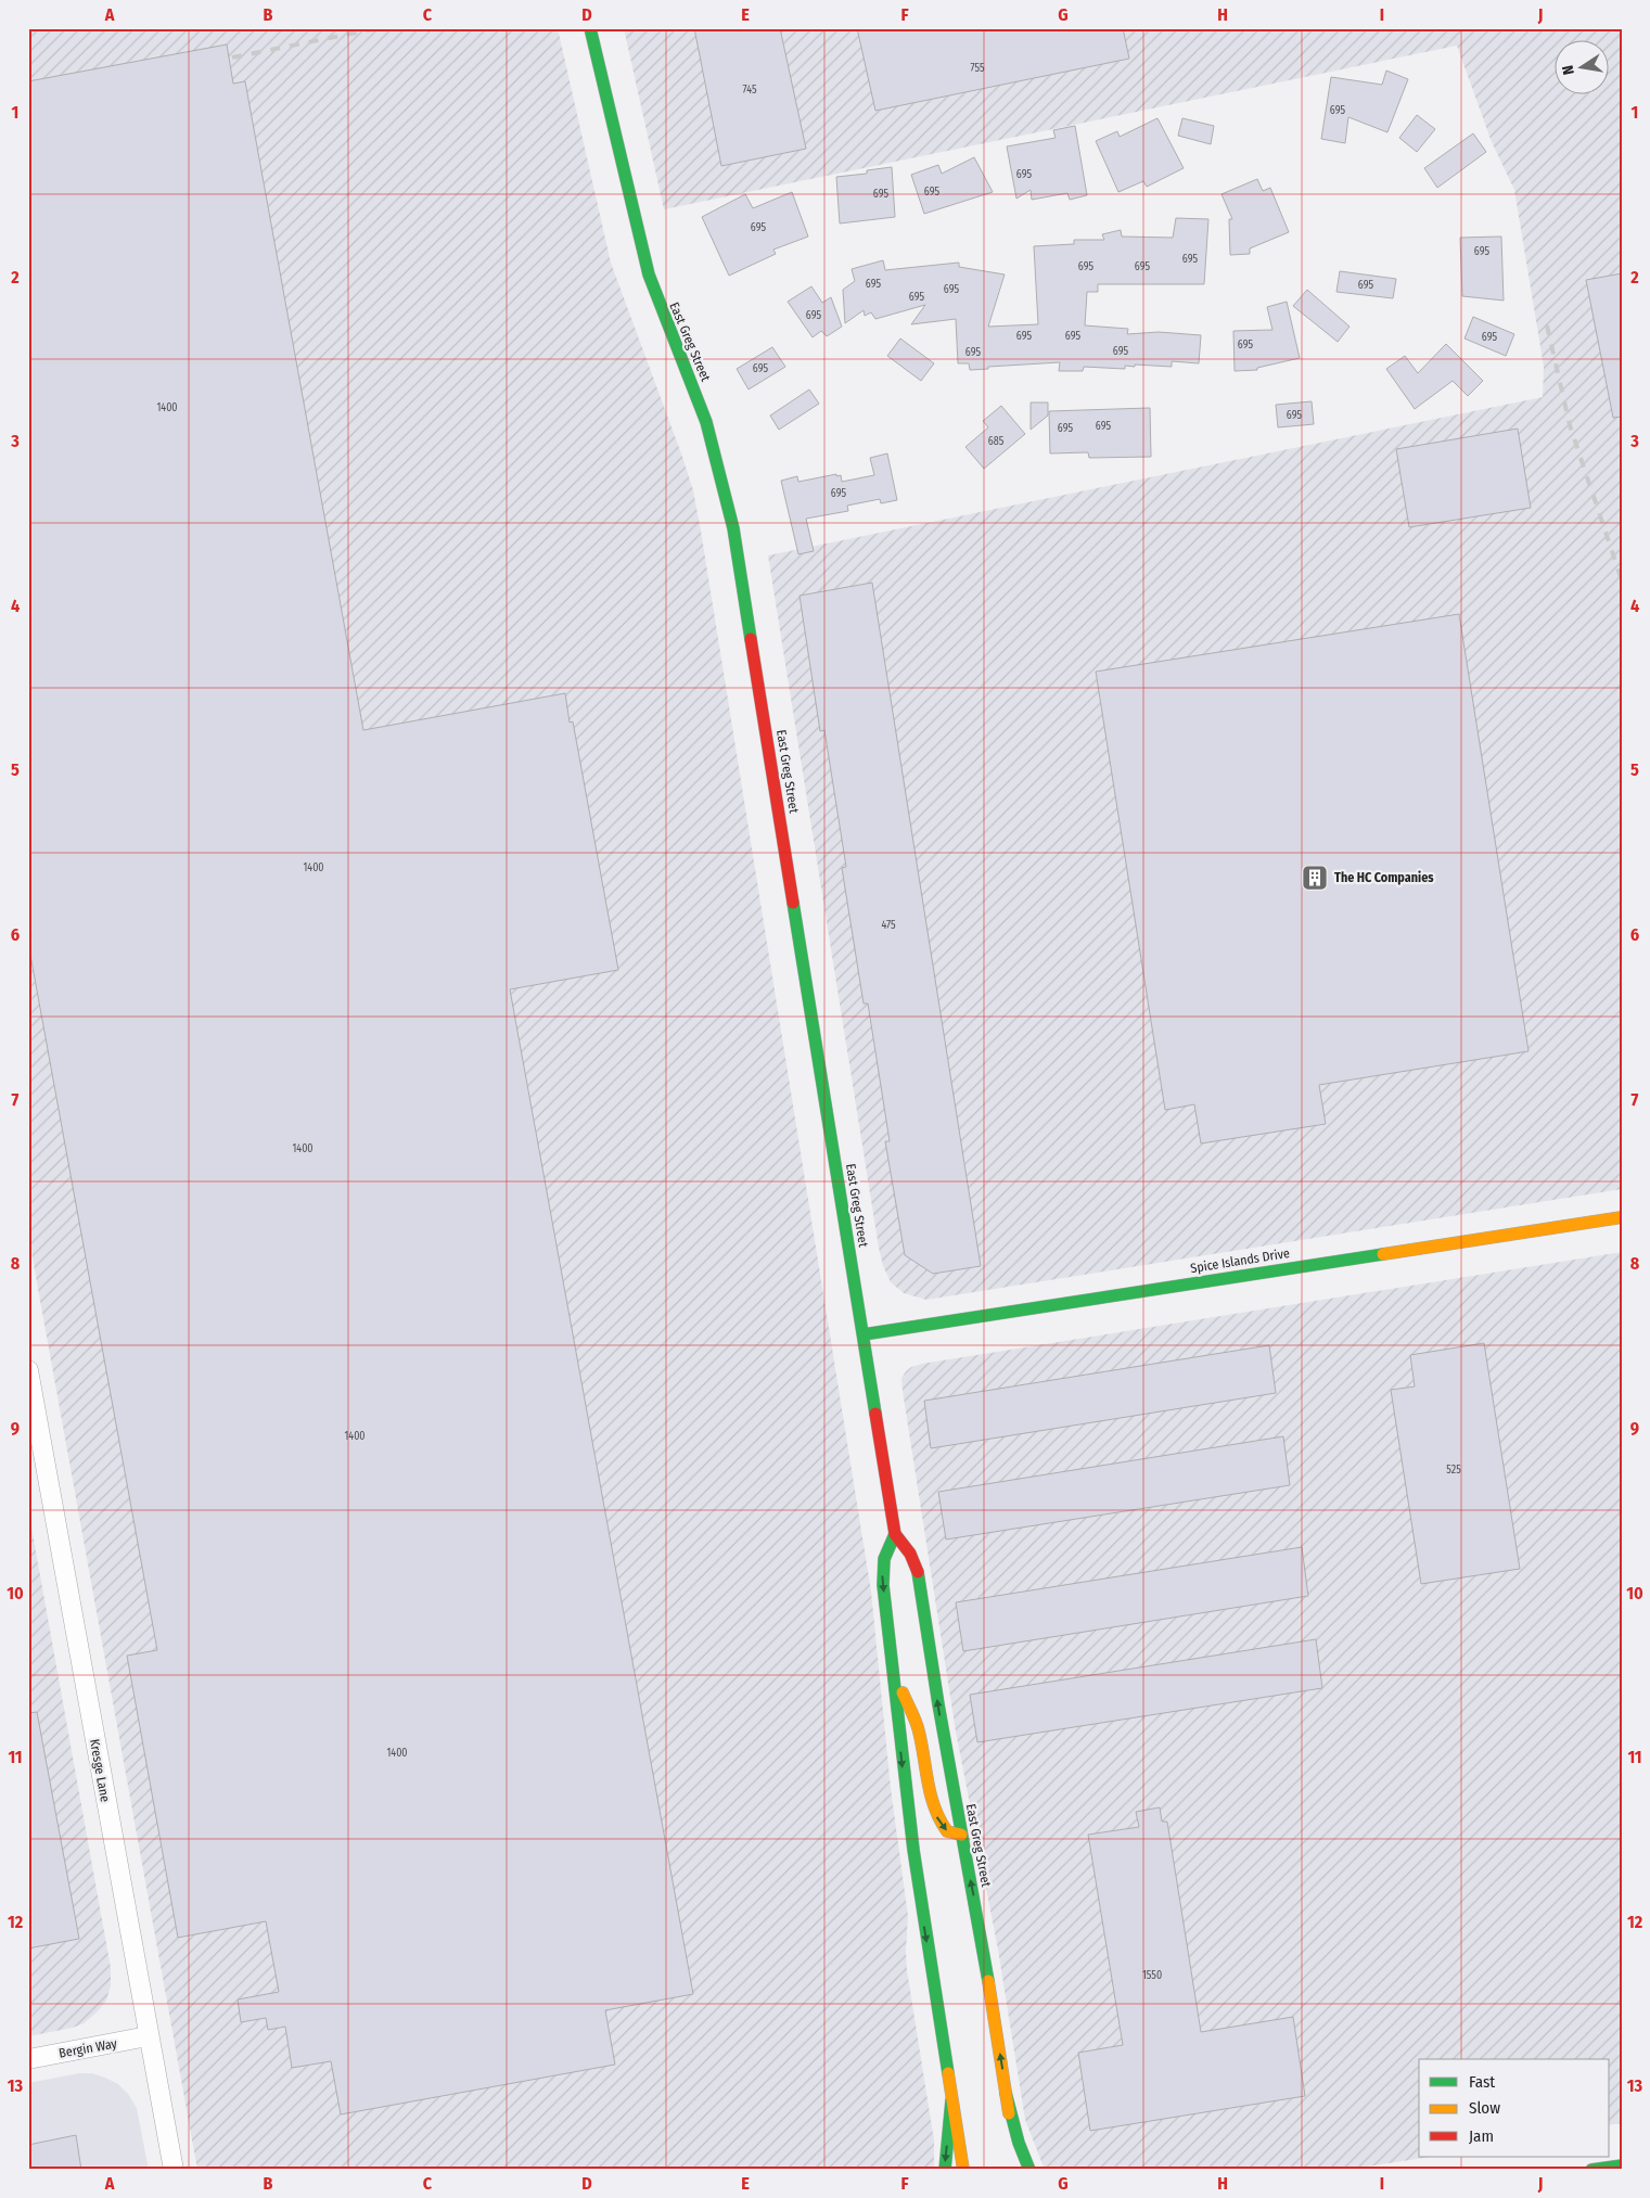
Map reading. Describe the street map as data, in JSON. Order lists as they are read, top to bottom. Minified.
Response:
{"streets":{"main road":["East Greg Street","Spice Islands Drive"],"street":["Kresge Lane","Bergin Way"]},"crossings":[["East Greg Street","Spice Islands Drive"],["Kresge Lane","Bergin Way"]],"places":{"building":["The HC Companies"]},"house_numbers":["755","745","695","695","695","695","695","695","695","695","695","695","695","695","695","695","695","695","695","695","695","695","695","1400","695","695","695","685","695","1400","475","1400","1400","525","1400","1550"],"legend":["Fast","Slow","Jam"],"north":"left","grid":{"columns":["A","B","C","D","E","F","G","H","I","J"],"rows":["1","2","3","4","5","6","7","8","9","10","11","12","13"]}}
